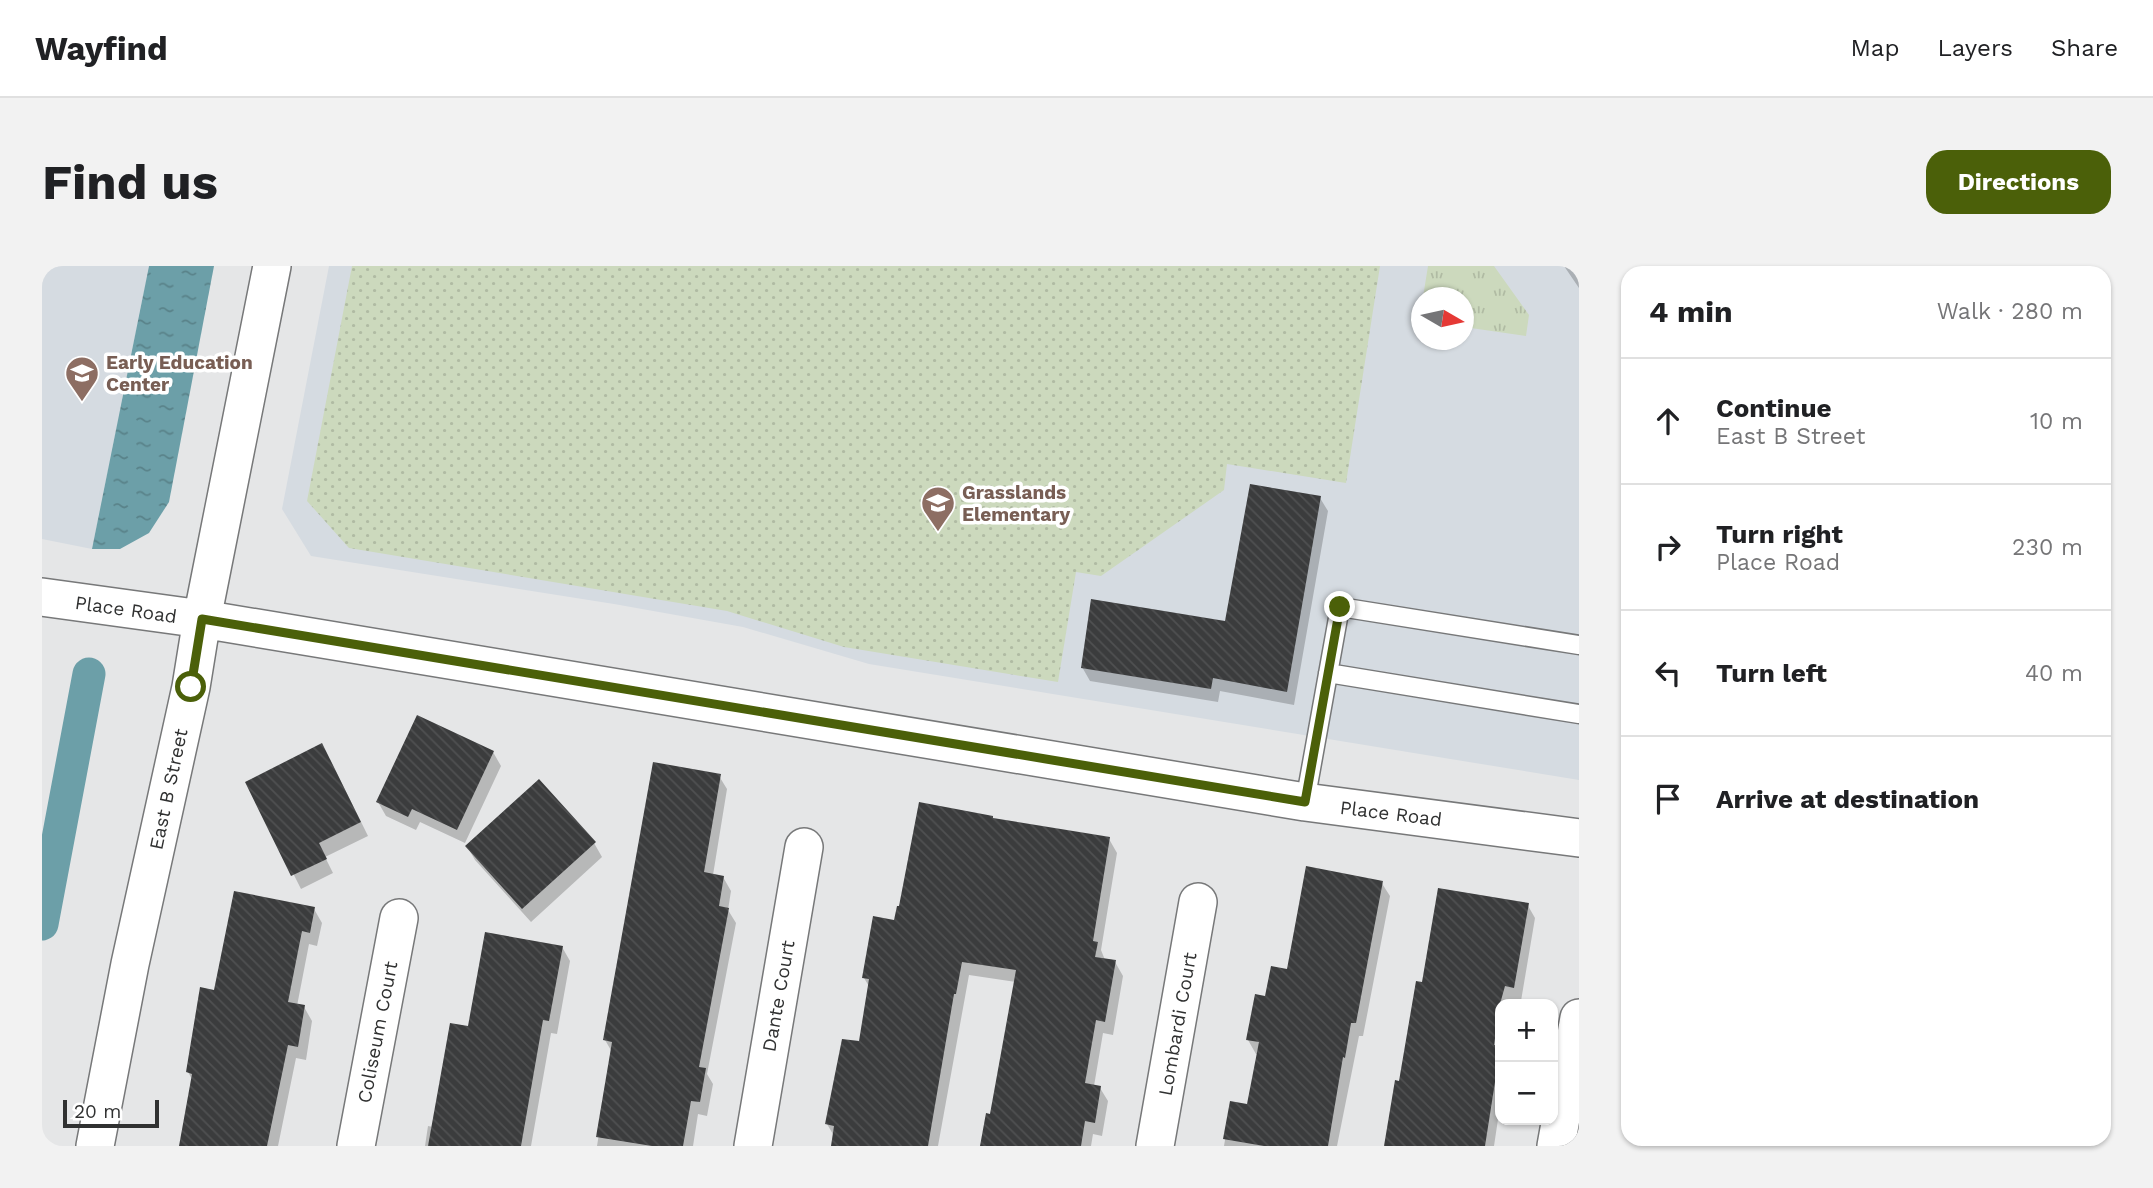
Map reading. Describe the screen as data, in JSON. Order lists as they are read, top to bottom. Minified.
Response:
{"streets":{"street":["Place Road","East B Street","Dante Court","Lombardi Court","Coliseum Court"]},"crossings":[["Place Road","East B Street"]],"places":{"school or university":["Early Education Center","Grasslands Elementary"]},"scale_bar":"20 m","north":"right","page":{"header":"Wayfind","nav":["Map","Layers","Share"],"buttons":"Directions","title":"Find us","heading":["4 min","Walk · 280 m"],"list":[["Continue","East B Street","10 m"],["Turn right","Place Road","230 m"],["Turn left","40 m"],"Arrive at destination"],"map_buttons":["+","−"],"scale":"20 m"}}
